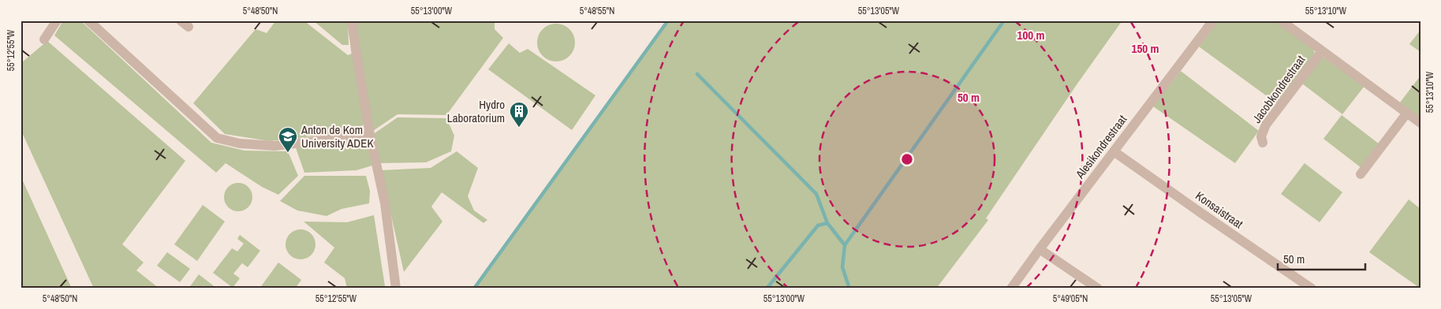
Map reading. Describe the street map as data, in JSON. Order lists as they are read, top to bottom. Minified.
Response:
{"streets":{"street":["Jacobkondrestraat","Alesikondrestraat","Konsaistraat"]},"crossings":[["Alesikondrestraat","Konsaistraat"]],"places":{"building":["Hydro Laboratorium"],"school or university":["Anton de Kom University ADEK"]},"scale_bar":"50 m","coordinates":["5°48'50\"N","55°13'00\"W","5°48'55\"N","55°13'05\"W","55°13'10\"W","55°12'55\"W","5°49'05\"N"],"rings":["100 m","150 m","50 m"]}
